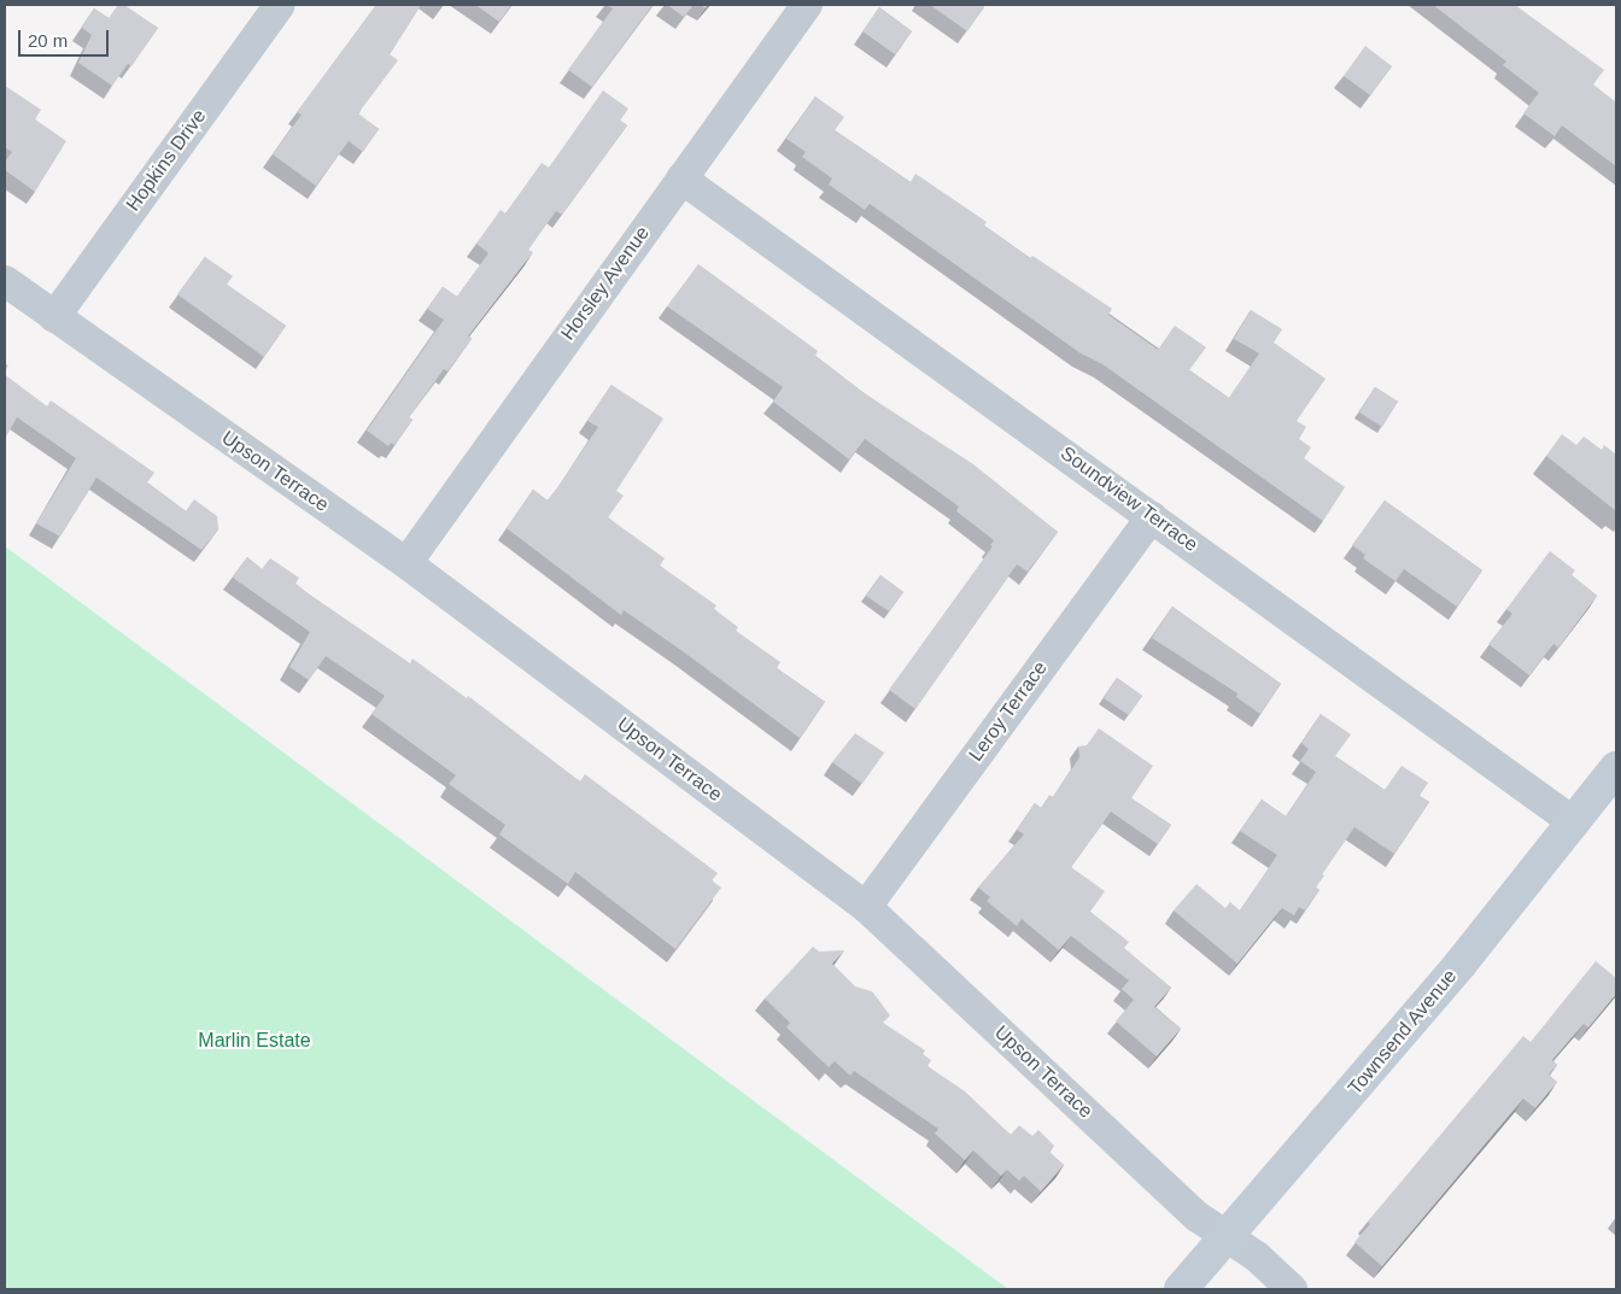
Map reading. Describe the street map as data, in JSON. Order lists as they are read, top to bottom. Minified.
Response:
{"streets":{"main road":["Townsend Avenue"],"street":["Hopkins Drive","Horsley Avenue","Upson Terrace","Soundview Terrace","Leroy Terrace"]},"crossings":[["Hopkins Drive","Upson Terrace"],["Horsley Avenue","Upson Terrace"],["Horsley Avenue","Soundview Terrace"],["Upson Terrace","Leroy Terrace"],["Upson Terrace","Townsend Avenue"],["Soundview Terrace","Leroy Terrace"],["Soundview Terrace","Townsend Avenue"]],"parks":["Marlin Estate"],"scale_bar":"20 m"}
